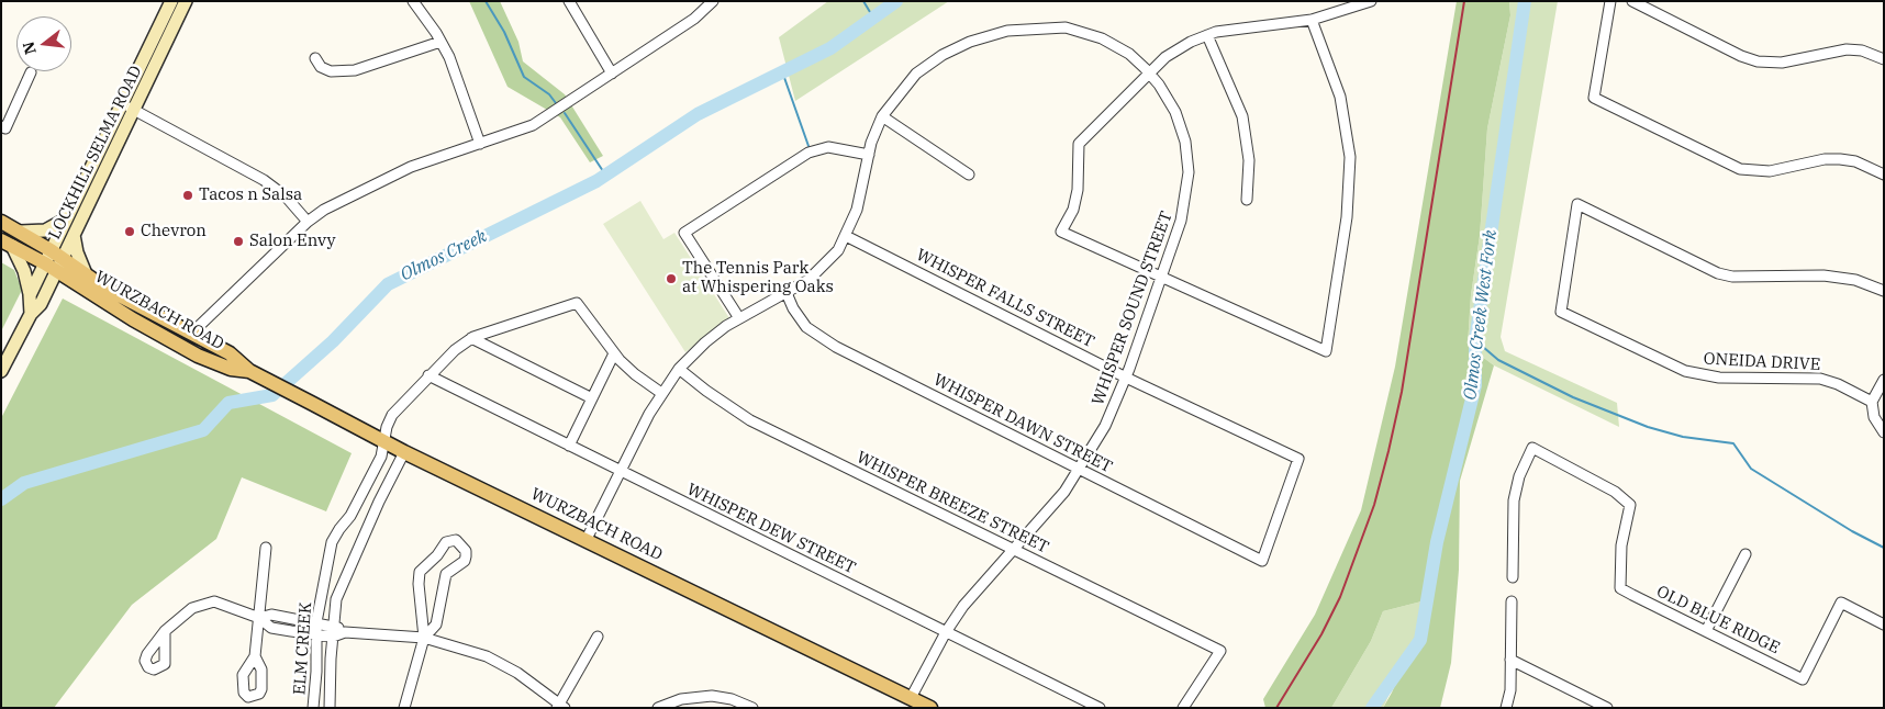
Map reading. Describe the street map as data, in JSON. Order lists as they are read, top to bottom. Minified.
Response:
{"streets":{"main road":["LOCKHILL SELMA ROAD","WURZBACH ROAD"],"street":["WHISPER FALLS STREET","WHISPER SOUND STREET","ONEIDA DRIVE","WHISPER DAWN STREET","WHISPER BREEZE STREET","WHISPER DEW STREET","OLD BLUE RIDGE","ELM CREEK"]},"crossings":[["LOCKHILL SELMA ROAD","WURZBACH ROAD"],["WHISPER FALLS STREET","WHISPER SOUND STREET"],["WHISPER FALLS STREET","WHISPER DAWN STREET"],["WHISPER SOUND STREET","WURZBACH ROAD"],["WHISPER SOUND STREET","WHISPER DAWN STREET"],["WHISPER SOUND STREET","WHISPER BREEZE STREET"],["WHISPER SOUND STREET","WHISPER DEW STREET"],["WURZBACH ROAD","ELM CREEK"],["WHISPER DEW STREET","ELM CREEK"]],"water":["Olmos Creek","Olmos Creek West Fork"],"places":["Tacos n Salsa","Chevron","Salon Envy","The Tennis Park at Whispering Oaks"],"north":"left"}
